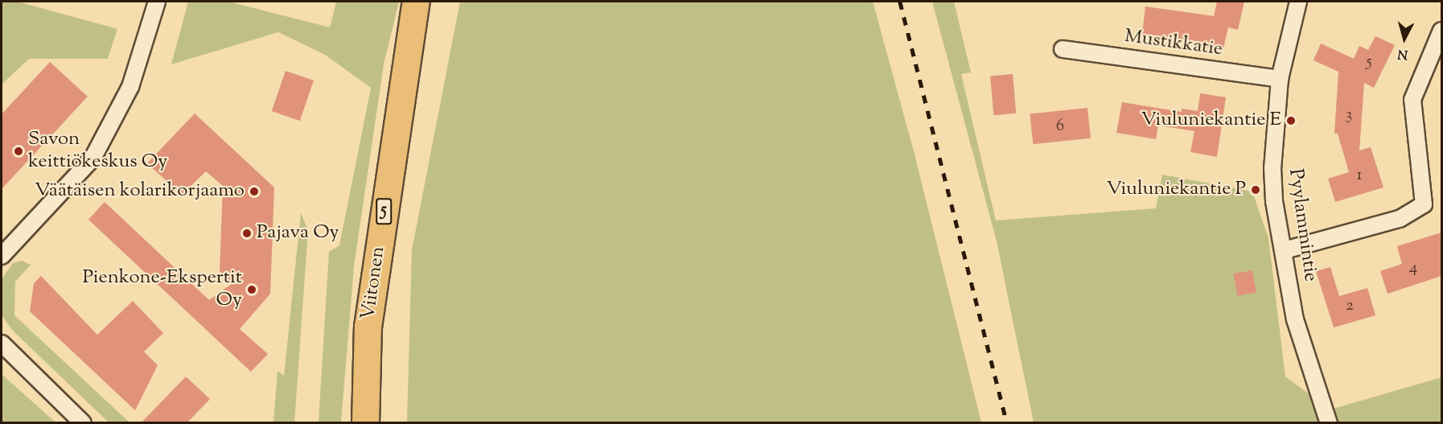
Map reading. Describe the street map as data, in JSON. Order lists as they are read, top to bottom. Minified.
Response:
{"streets":{"highway":["5","Viitonen"],"street":["Mustikkatie","Pyylammintie"]},"crossings":[["Mustikkatie","Pyylammintie"]],"places":["Viuluniekantie E","Savon keittiökeskus Oy","Viuluniekantie P","Väätäisen kolarikorjaamo","Pajava Oy","Pienkone-Ekspertit Oy"],"house_numbers":["5","3","6","1","4","2"],"north":"bottom"}
